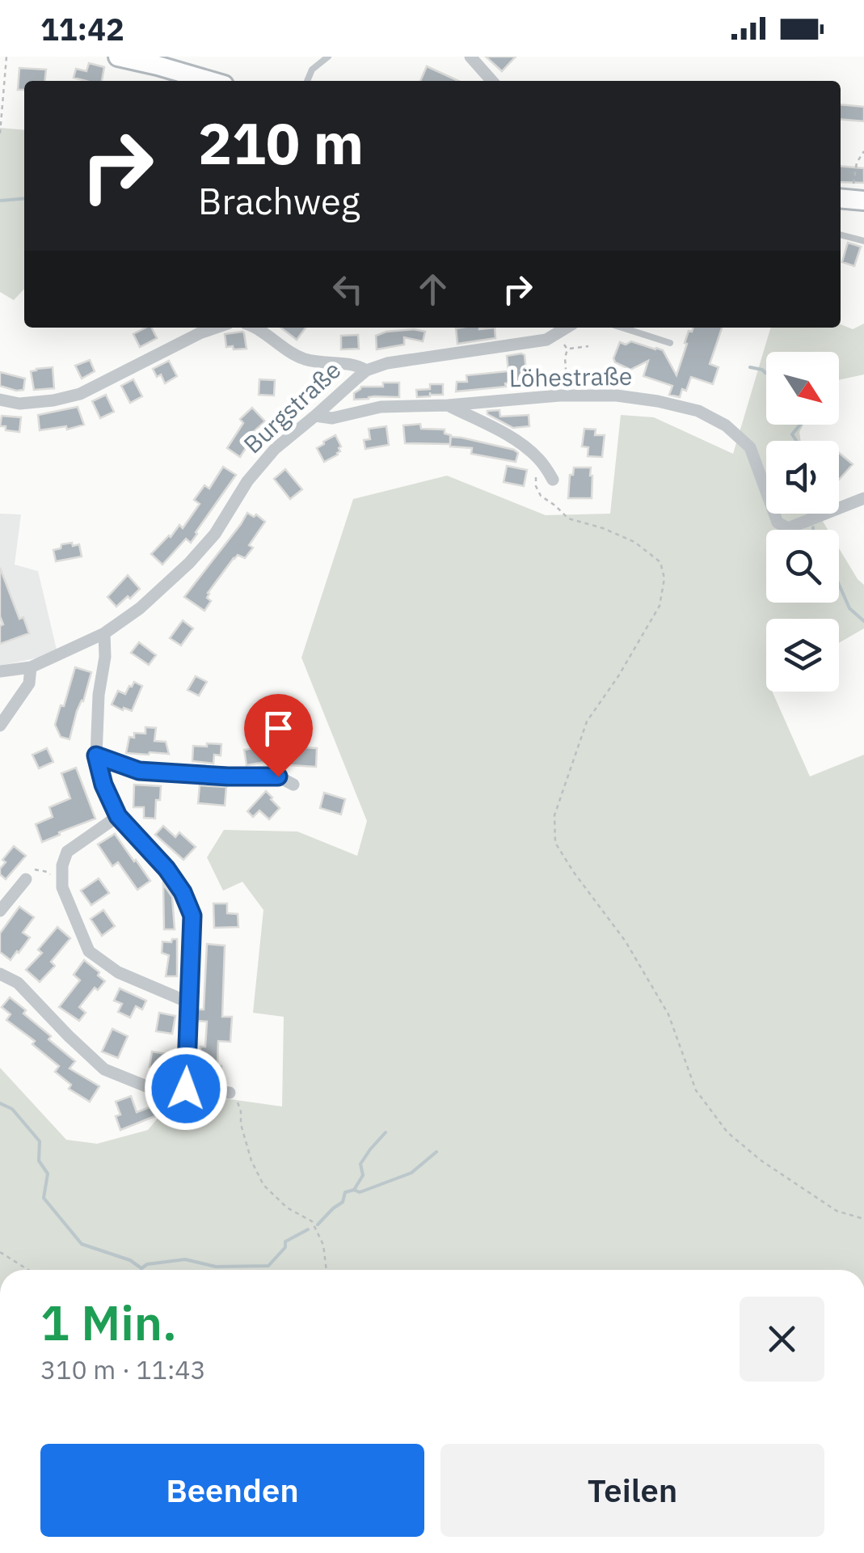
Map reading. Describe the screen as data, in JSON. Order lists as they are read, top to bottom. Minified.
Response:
{"streets":{"street":["Löhestraße","Burgstraße"]},"crossings":[["Löhestraße","Burgstraße"]],"north":"bottom right","page":{"status":"11:42","turn":["210 m","Brachweg"],"heading":["1 Min.","310 m · 11:43"],"buttons":["Beenden","Teilen"]}}
